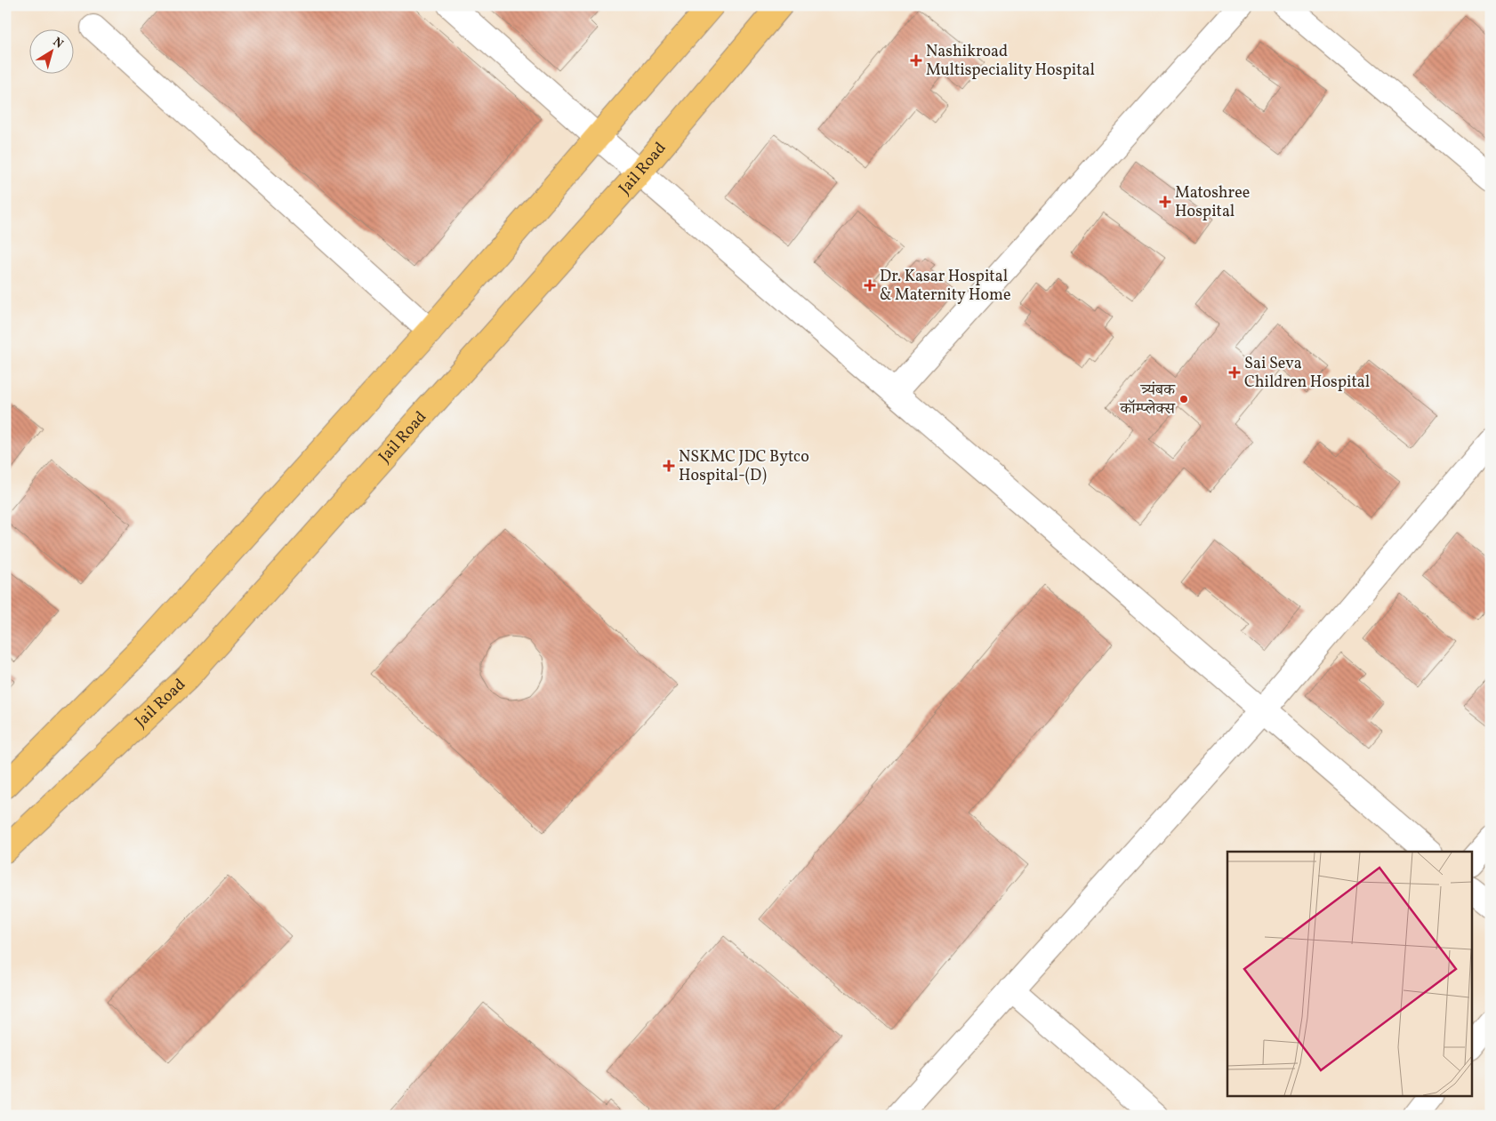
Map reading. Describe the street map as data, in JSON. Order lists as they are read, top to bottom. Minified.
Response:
{"streets":{"main road":["Jail Road"]},"places":{"health":["Nashikroad Multispeciality Hospital","Matoshree Hospital","Dr. Kasar Hospital & Maternity Home","Sai Seva Children Hospital","NSKMC JDC Bytco Hospital-(D)"],"other":["त्र्यंबक कॉम्प्लेक्स"]},"north":"top right"}
